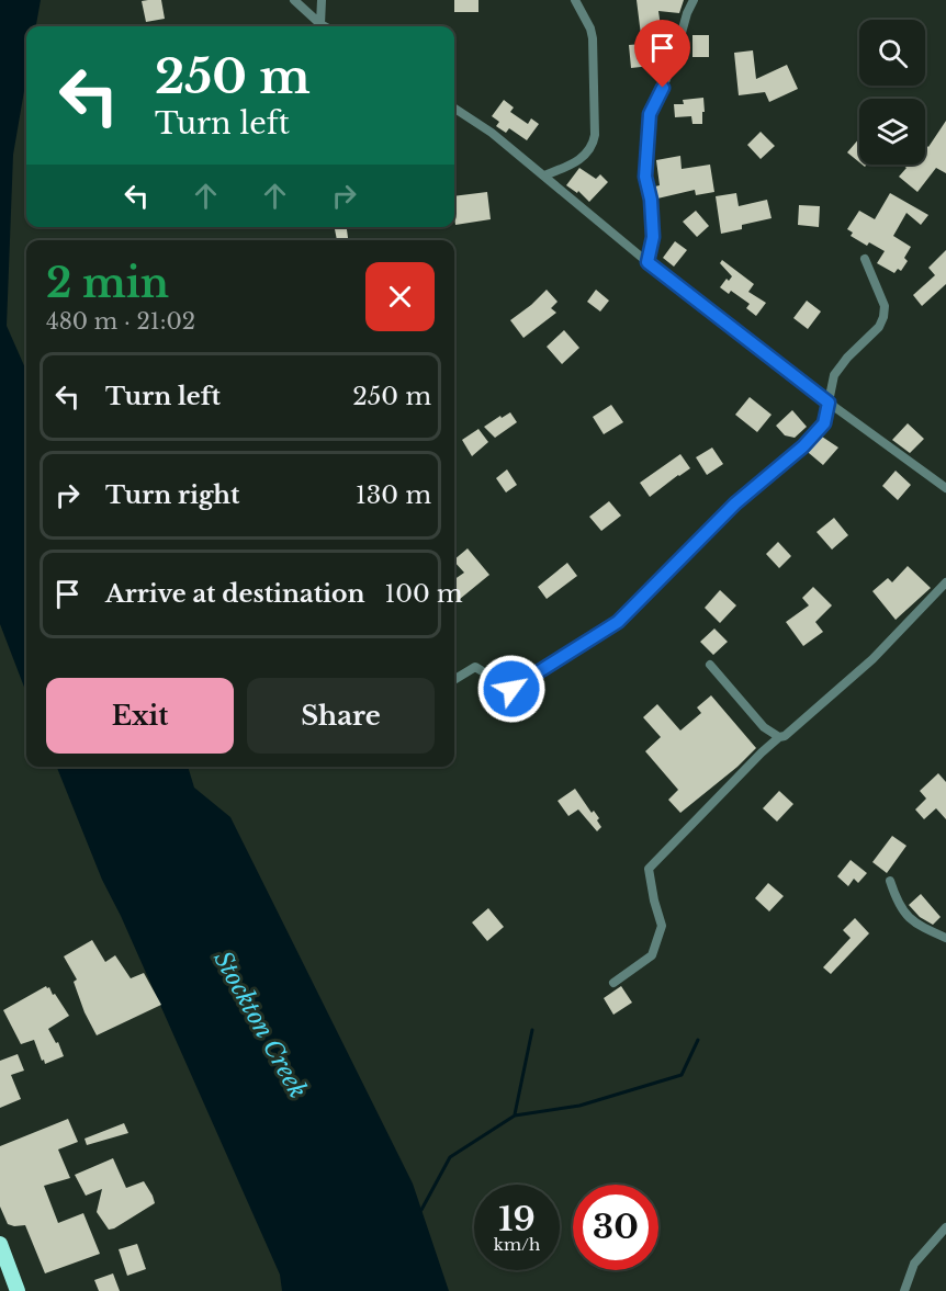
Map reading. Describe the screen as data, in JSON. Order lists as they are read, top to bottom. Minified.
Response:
{"water":["Stockton Creek"],"page":{"turn":["250 m","Turn left"],"heading":["2 min","480 m · 21:02"],"list":[{"name":"Turn left","value":"250 m"},{"name":"Turn right","value":"130 m"},{"name":"Arrive at destination","value":"100 m"}],"buttons":["Exit","Share"],"speed":"19 km/h","limit":"30"}}
